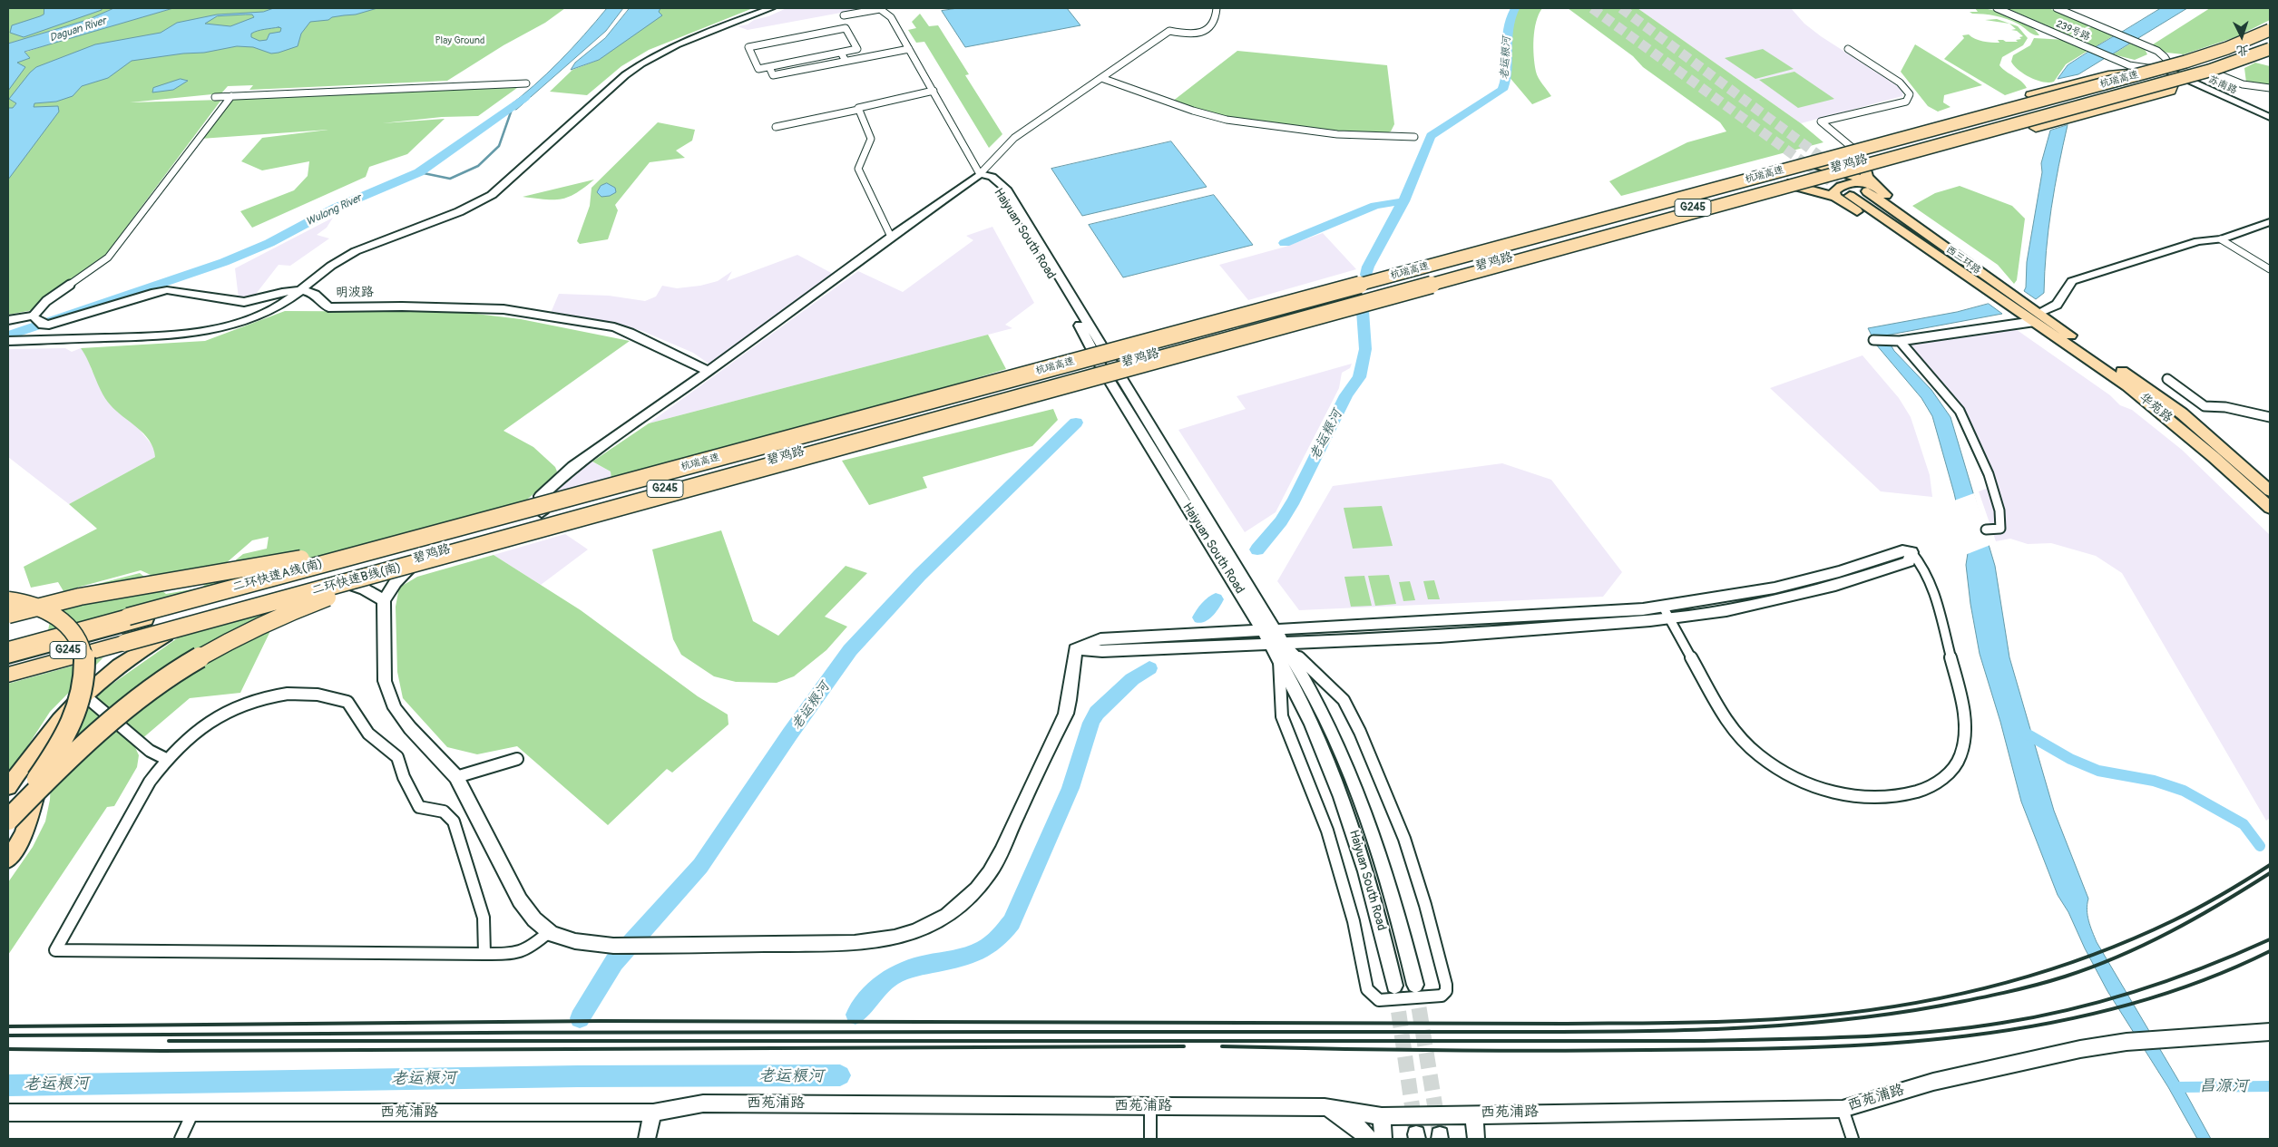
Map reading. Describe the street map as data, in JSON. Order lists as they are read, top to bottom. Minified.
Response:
{"streets":{"highway":["杭瑞高速","碧鸡路","G245","二环快速A线(南)","二环快速B线(南)"],"main road":["西三环路","华苑路"],"street":["239号路","苏南路","Haiyuan South Road","明波路","西苑浦路"]},"crossings":[["239号路","苏南路"],["239号路","碧鸡路"],["杭瑞高速","碧鸡路"],["杭瑞高速","二环快速A线(南)"],["杭瑞高速","二环快速B线(南)"],["苏南路","碧鸡路"],["碧鸡路","Haiyuan South Road"],["碧鸡路","二环快速A线(南)"],["西三环路","华苑路"]],"water":["Daguan River","老运粮河","Wulong River","昌源河"],"parks":["Play Ground"],"north":"bottom"}
